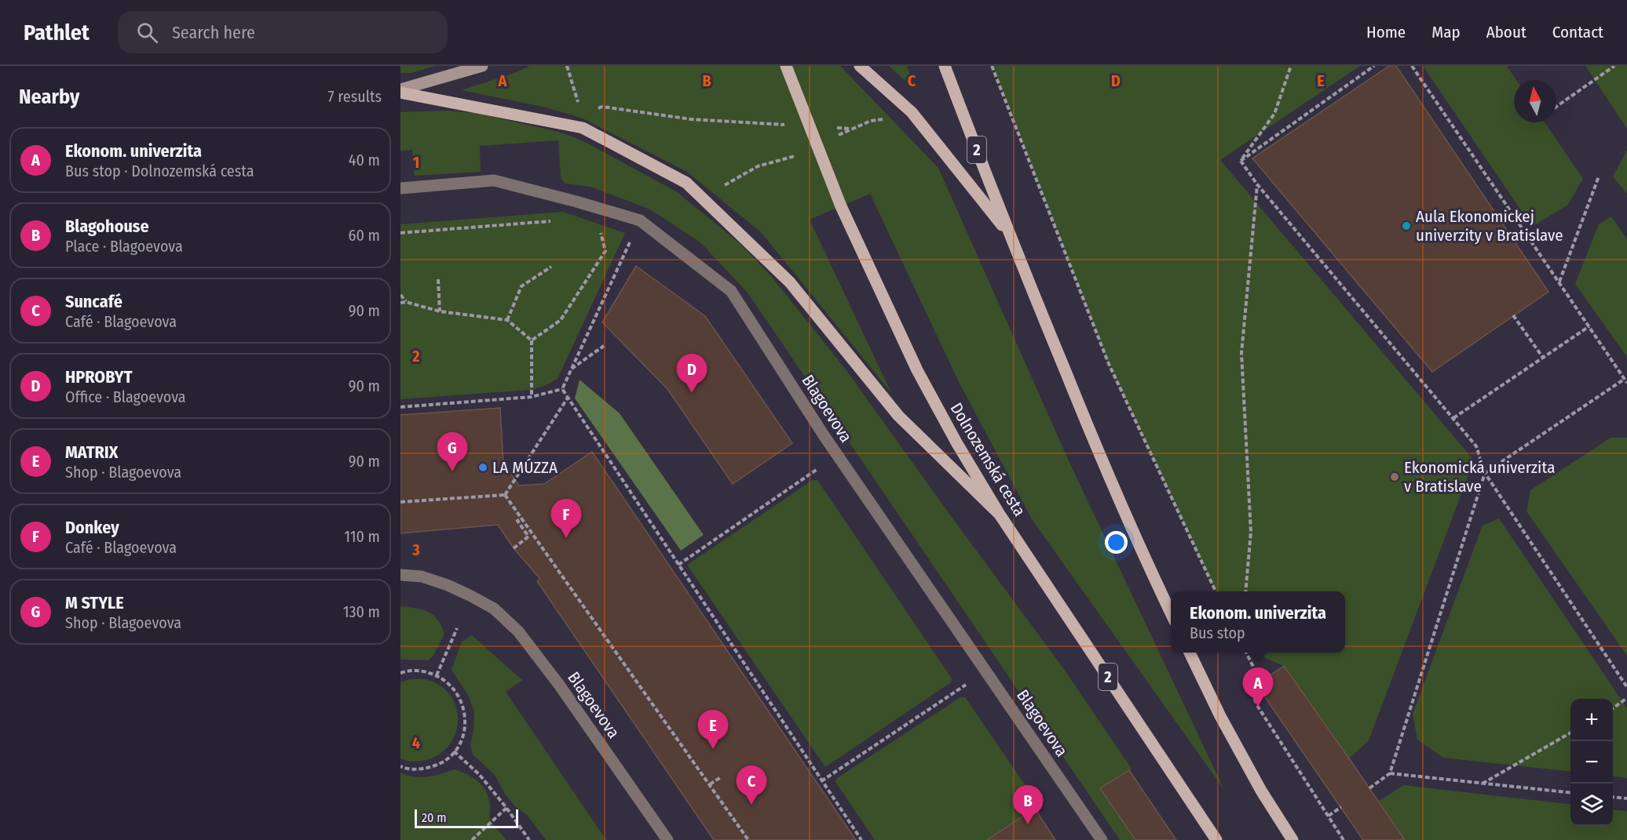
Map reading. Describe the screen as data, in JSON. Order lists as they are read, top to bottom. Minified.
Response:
{"streets":{"main road":["2","Dolnozemská cesta"],"street":["Blagoevova"]},"places":["Aula Ekonomickej univerzity v Bratislave","LA MÚZZA","Ekonomická univerzita v Bratislave"],"scale_bar":"20 m","north":"top","page":{"header":"Pathlet","search":"Search here","nav":["Home","Map","About","Contact"],"heading":["Nearby","7 results"],"list":[{"mark":"A","name":"Ekonom. univerzita","note":"Bus stop · Dolnozemská cesta","value":"40 m"},{"mark":"B","name":"Blagohouse","note":"Place · Blagoevova","value":"60 m"},{"mark":"C","name":"Suncafé","note":"Café · Blagoevova","value":"90 m"},{"mark":"D","name":"HPROBYT","note":"Office · Blagoevova","value":"90 m"},{"mark":"E","name":"MATRIX","note":"Shop · Blagoevova","value":"90 m"},{"mark":"F","name":"Donkey","note":"Café · Blagoevova","value":"110 m"},{"mark":"G","name":"M STYLE","note":"Shop · Blagoevova","value":"130 m"}],"pins":["D","G","F","A","E","C","B"],"popup":["Ekonom. univerzita","Bus stop"],"map_buttons":["+","−"],"scale":"20 m"},"grid":{"columns":["A","B","C","D","E"],"rows":["1","2","3","4"]}}
